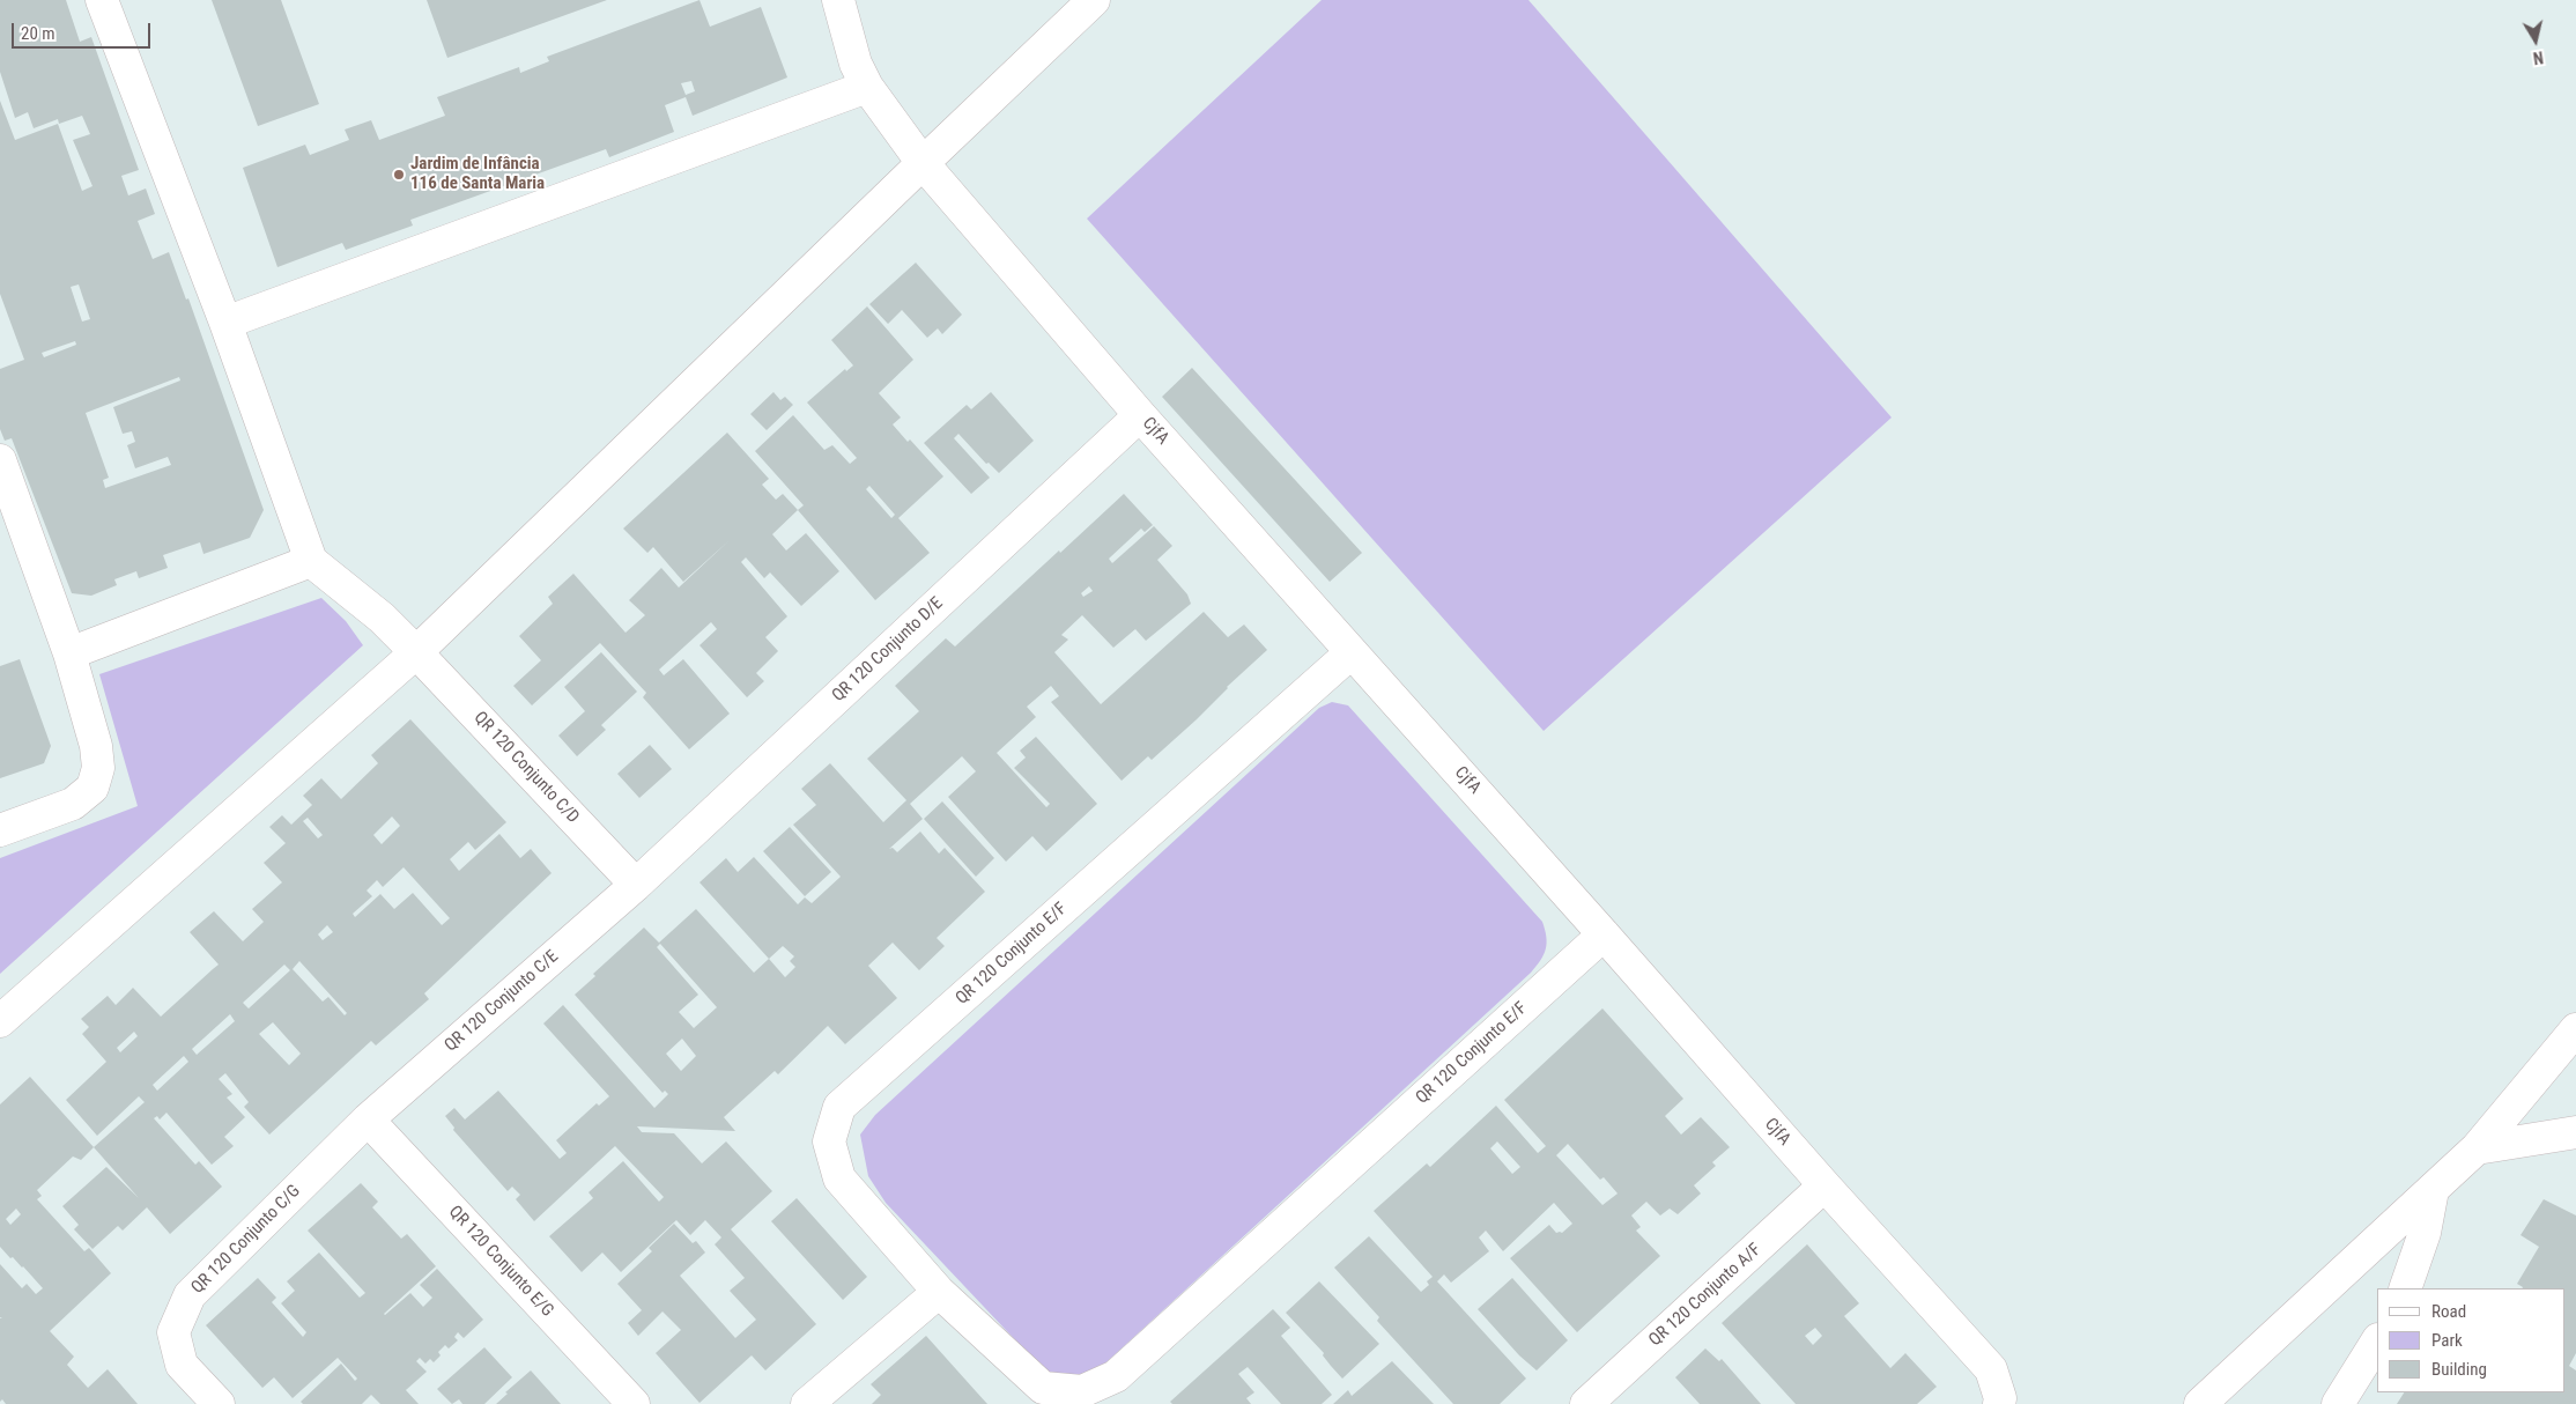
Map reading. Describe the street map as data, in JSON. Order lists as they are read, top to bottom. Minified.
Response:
{"streets":{"street":["CjfA","QR 120 Conjunto D/E","QR 120 Conjunto C/D","QR 120 Conjunto E/F","QR 120 Conjunto C/E","QR 120 Conjunto C/G","QR 120 Conjunto E/G","QR 120 Conjunto A/F"]},"crossings":[["CjfA","QR 120 Conjunto D/E"],["CjfA","QR 120 Conjunto E/F"],["CjfA","QR 120 Conjunto A/F"],["QR 120 Conjunto D/E","QR 120 Conjunto C/D"],["QR 120 Conjunto D/E","QR 120 Conjunto C/E"],["QR 120 Conjunto C/D","QR 120 Conjunto C/E"],["QR 120 Conjunto C/E","QR 120 Conjunto C/G"],["QR 120 Conjunto C/E","QR 120 Conjunto E/G"],["QR 120 Conjunto C/G","QR 120 Conjunto E/G"]],"places":["Jardim de Infância 116 de Santa Maria"],"legend":["Road","Park","Building"],"scale_bar":"20 m","north":"bottom"}
